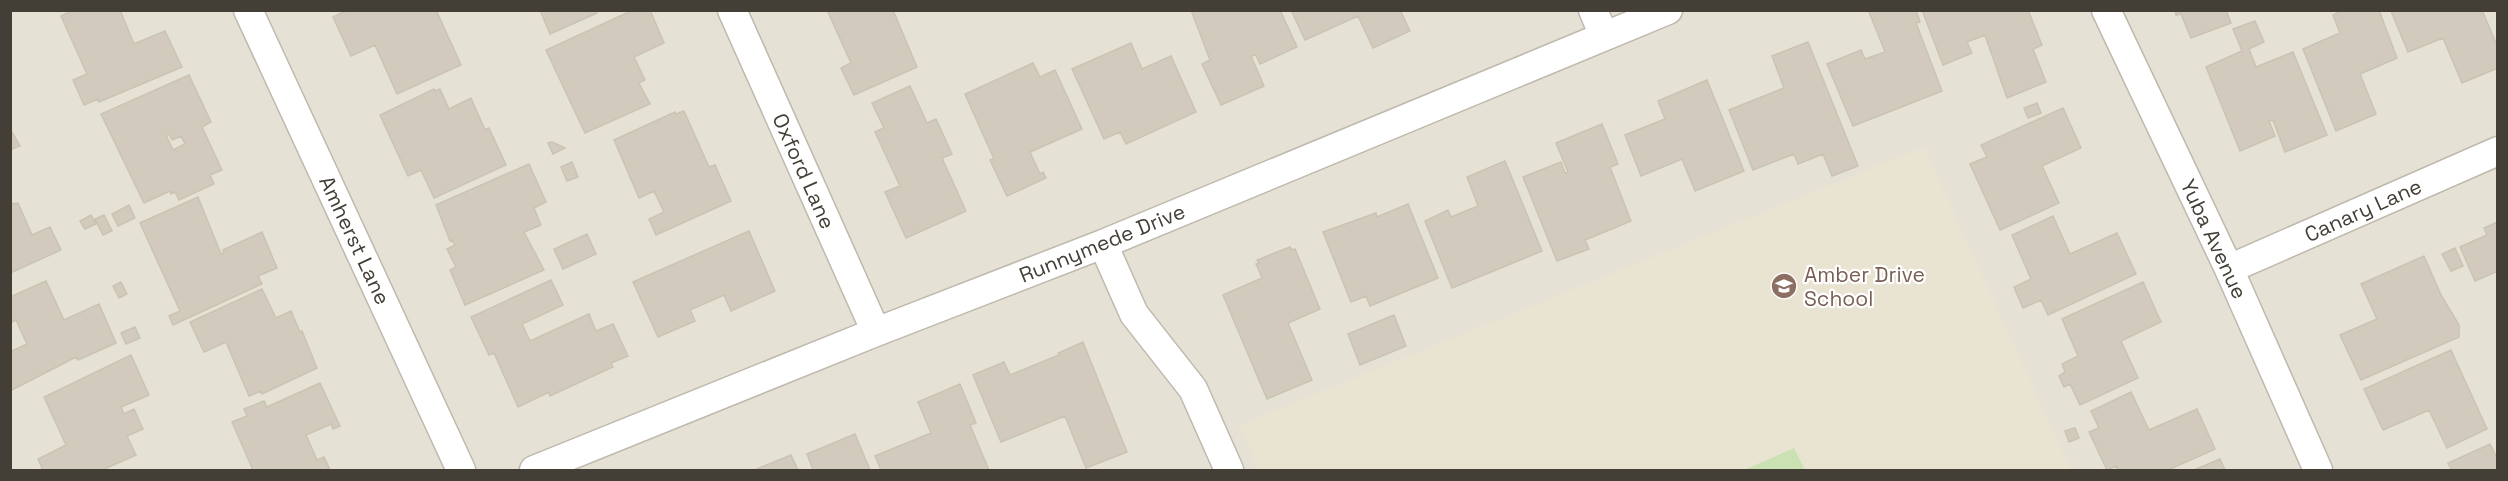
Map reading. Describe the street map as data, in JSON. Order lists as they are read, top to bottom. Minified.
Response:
{"streets":{"street":["Oxford Lane","Canary Lane","Yuba Avenue","Amherst Lane","Runnymede Drive"]},"crossings":[["Oxford Lane","Runnymede Drive"],["Canary Lane","Yuba Avenue"]],"places":{"school or university":["Amber Drive School"]}}
